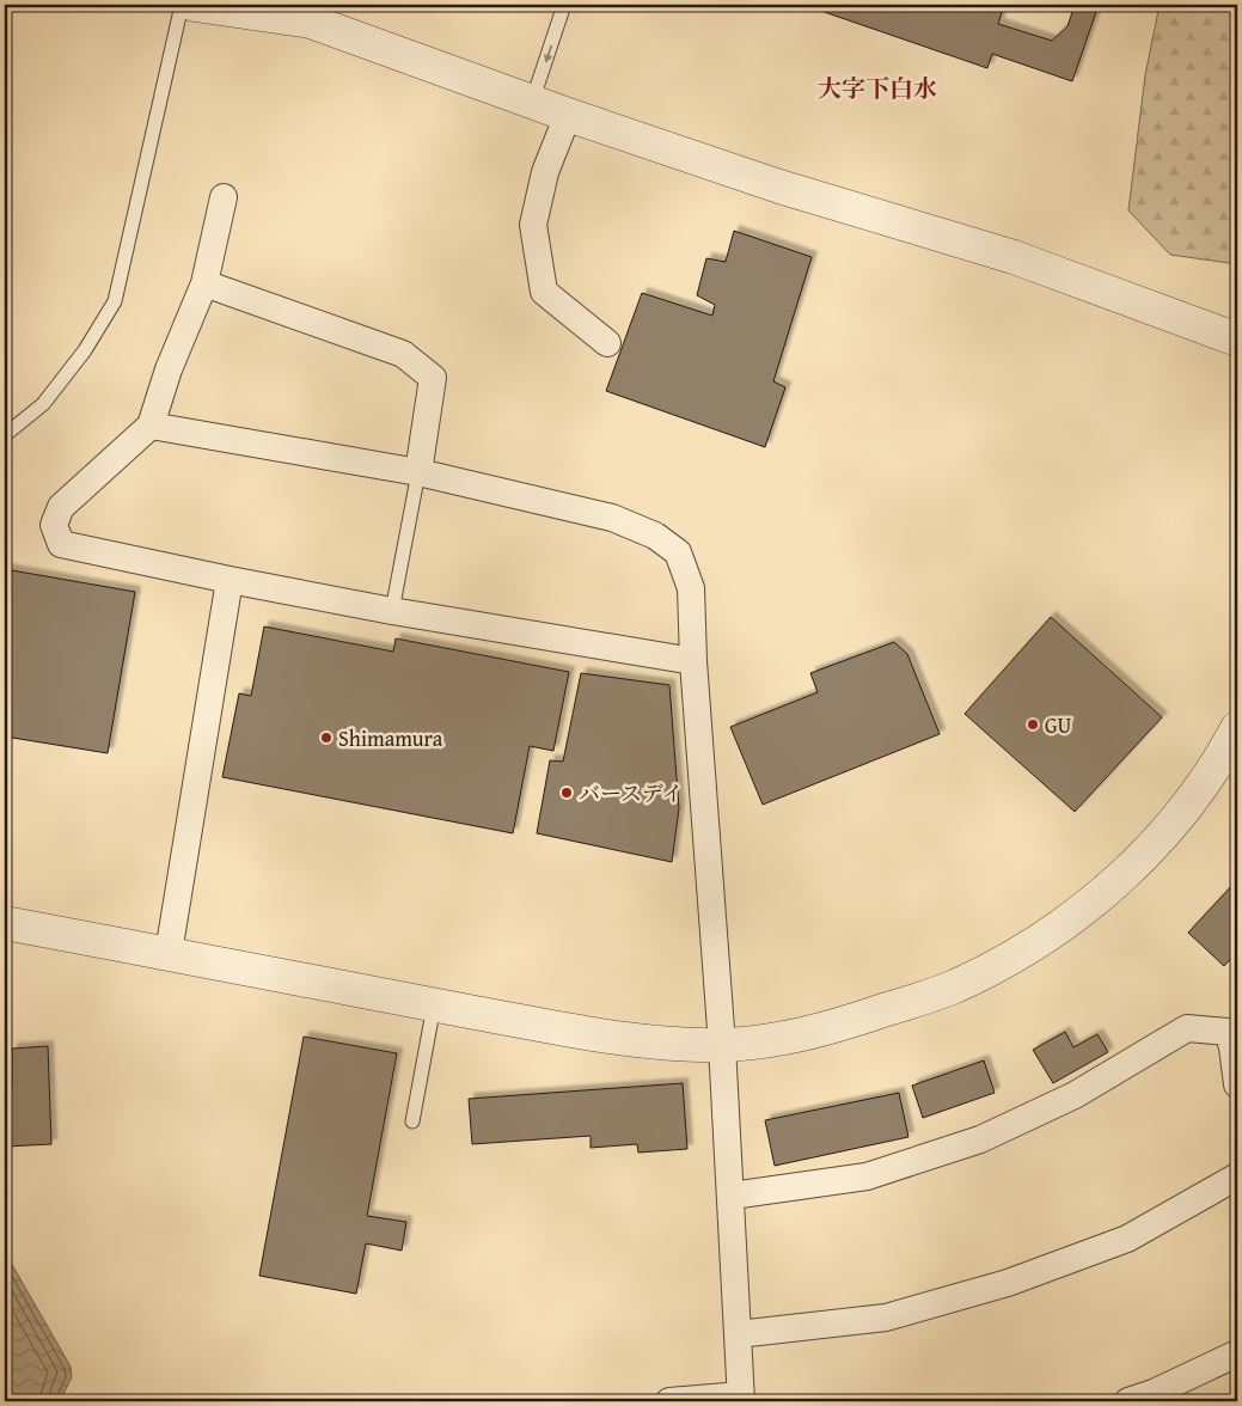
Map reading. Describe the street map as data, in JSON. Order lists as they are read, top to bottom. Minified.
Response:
{"districts":["大字下白水"],"places":["GU","Shimamura","バースデイ"]}
